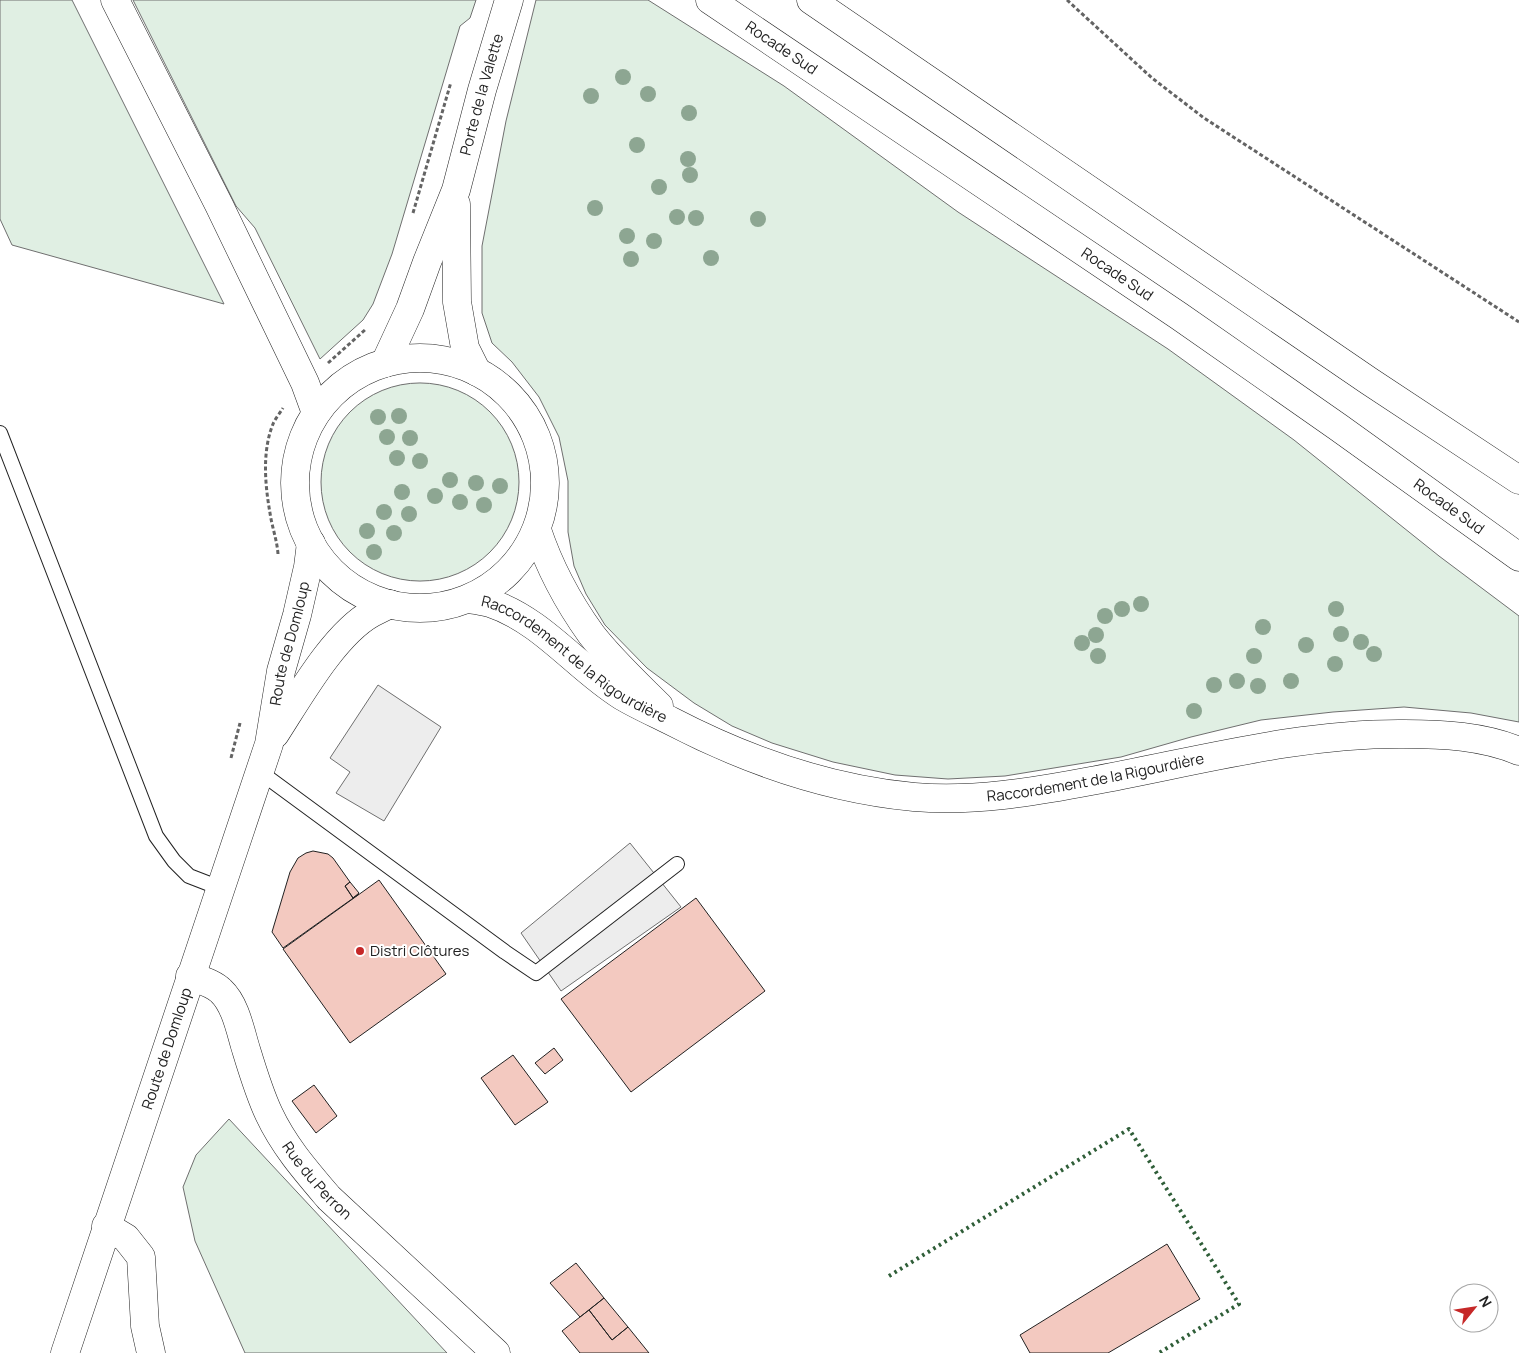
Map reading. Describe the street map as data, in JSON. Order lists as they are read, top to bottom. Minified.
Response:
{"streets":{"main road":["Rocade Sud","Porte de la Valette","Route de Domloup","Raccordement de la Rigourdière","Rue du Perron"]},"crossings":[["Route de Domloup","Rue du Perron"]],"places":["Distri Clôtures"],"north":"top right"}
